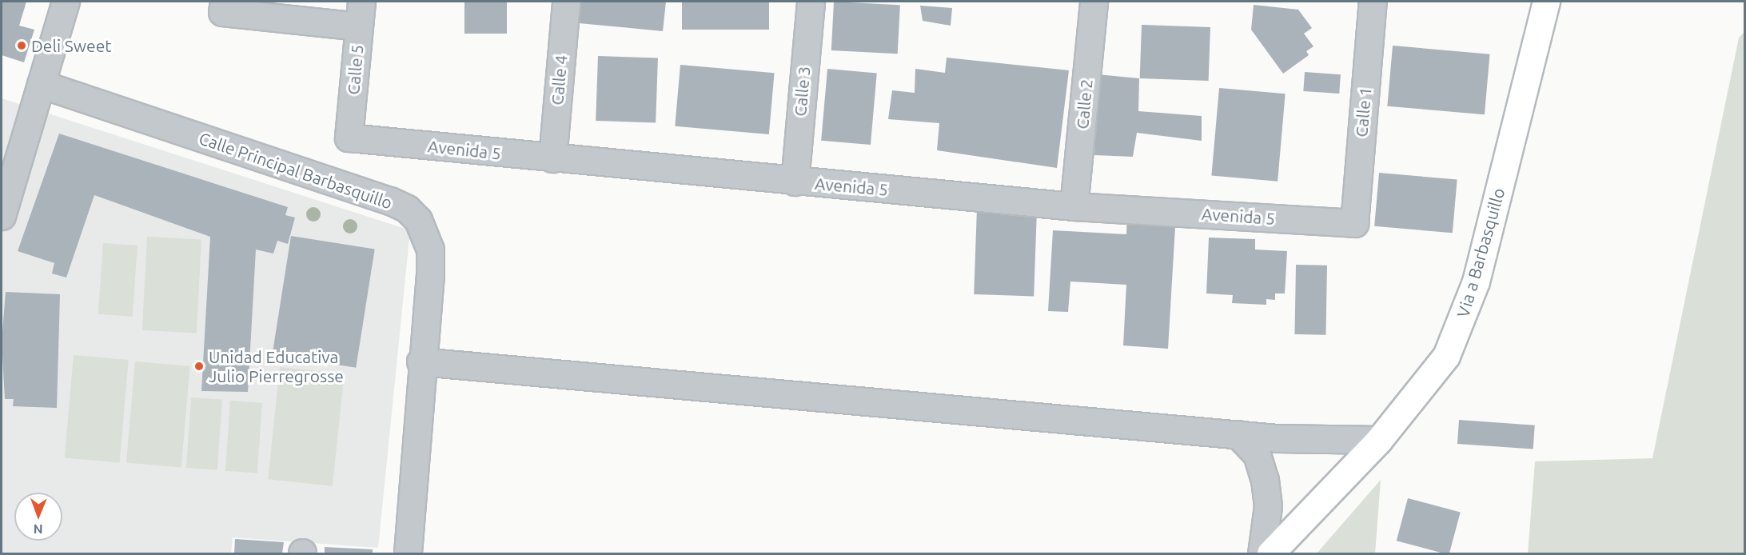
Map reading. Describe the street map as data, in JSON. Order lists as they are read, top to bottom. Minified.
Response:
{"streets":{"main road":["Via a Barbasquillo"],"street":["Calle 5","Calle 4","Calle 3","Calle 2","Calle 1","Avenida 5","Calle Principal Barbasquillo"]},"crossings":[["Calle 5","Avenida 5"],["Calle 4","Avenida 5"],["Calle 3","Avenida 5"],["Calle 2","Avenida 5"],["Calle 1","Avenida 5"]],"places":["Deli Sweet","Unidad Educativa Julio Pierregrosse"],"north":"bottom"}
